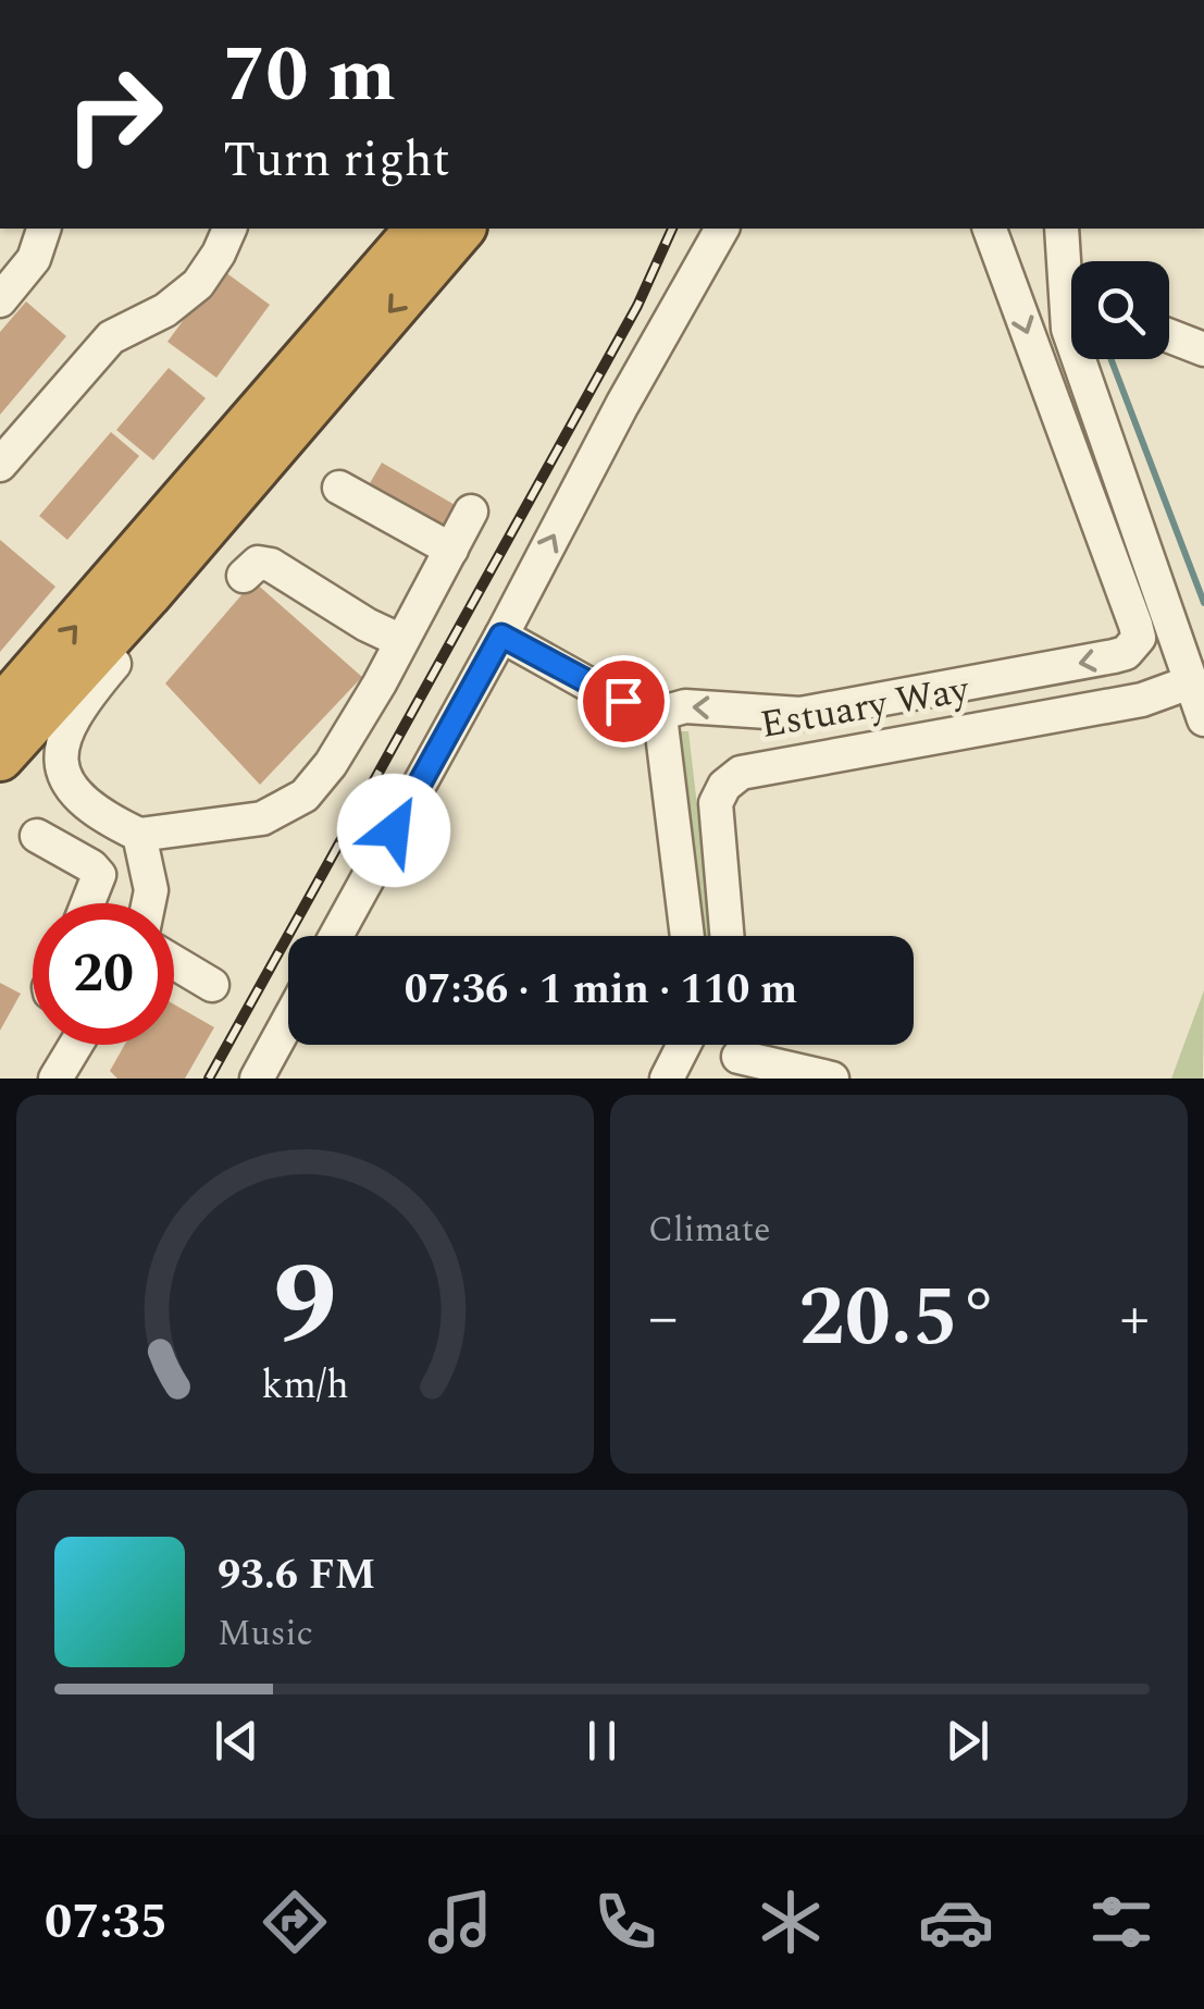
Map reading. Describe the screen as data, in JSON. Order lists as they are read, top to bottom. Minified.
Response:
{"streets":{"street":["Estuary Way"]},"page":{"turn":["70 m","Turn right"],"limit":"20","trip":"07:36 · 1 min · 110 m","tile":"Climate","heat":["−","20.5°","+"],"song":["93.6 FM","Music"],"tabs":"07:35","gauge":["9","km/h"]}}
